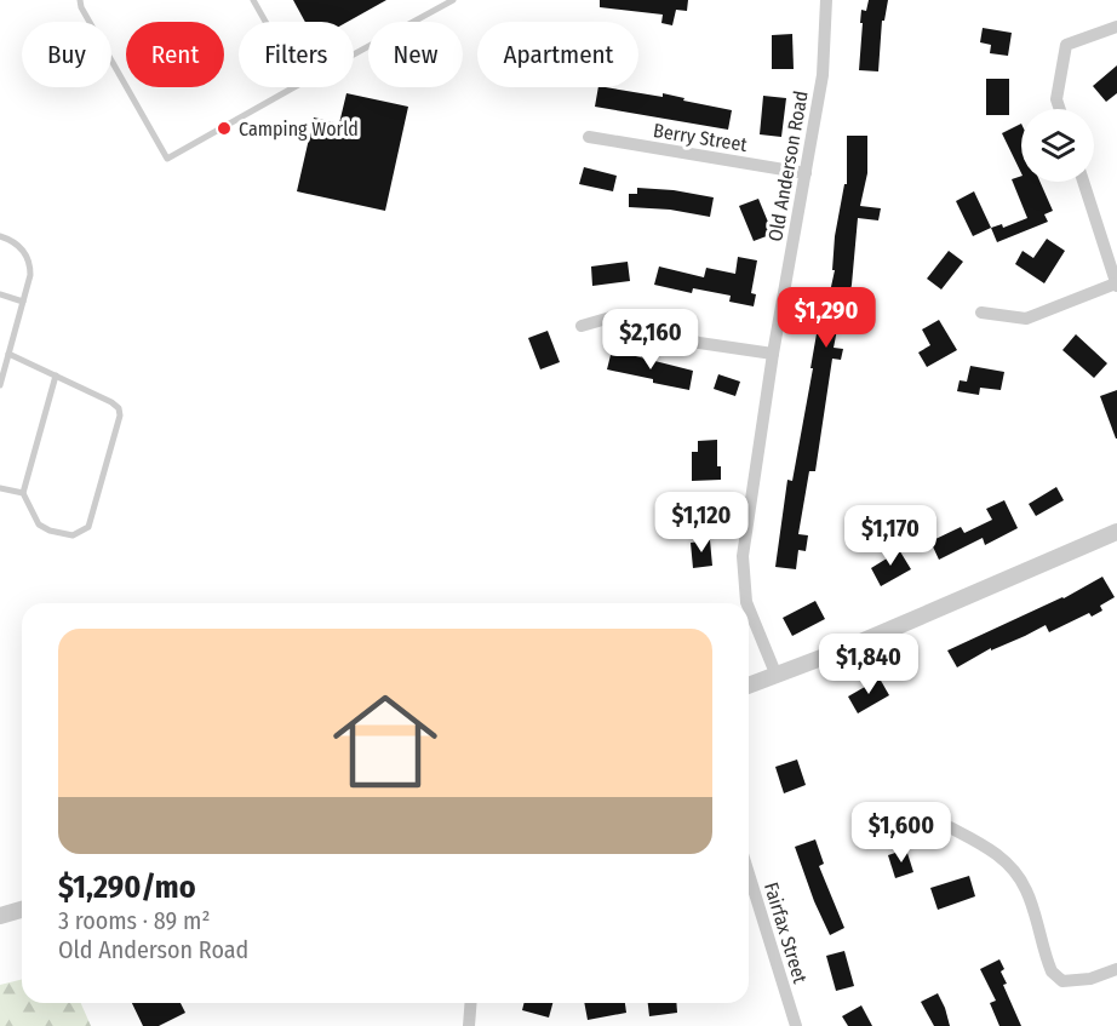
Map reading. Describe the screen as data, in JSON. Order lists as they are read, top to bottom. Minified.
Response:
{"streets":{"street":["Berry Street","Old Anderson Road","Fairfax Street"]},"crossings":[["Berry Street","Old Anderson Road"]],"places":["Camping World"],"page":{"chip":["Buy","Rent","Filters","New","Apartment"],"price":["$1,290","$2,160","$1,120","$1,170","$1,840","$1,600"],"list":[{"name":"$1,290/mo","note":"3 rooms · 89 m² · Old Anderson Road"}]}}
